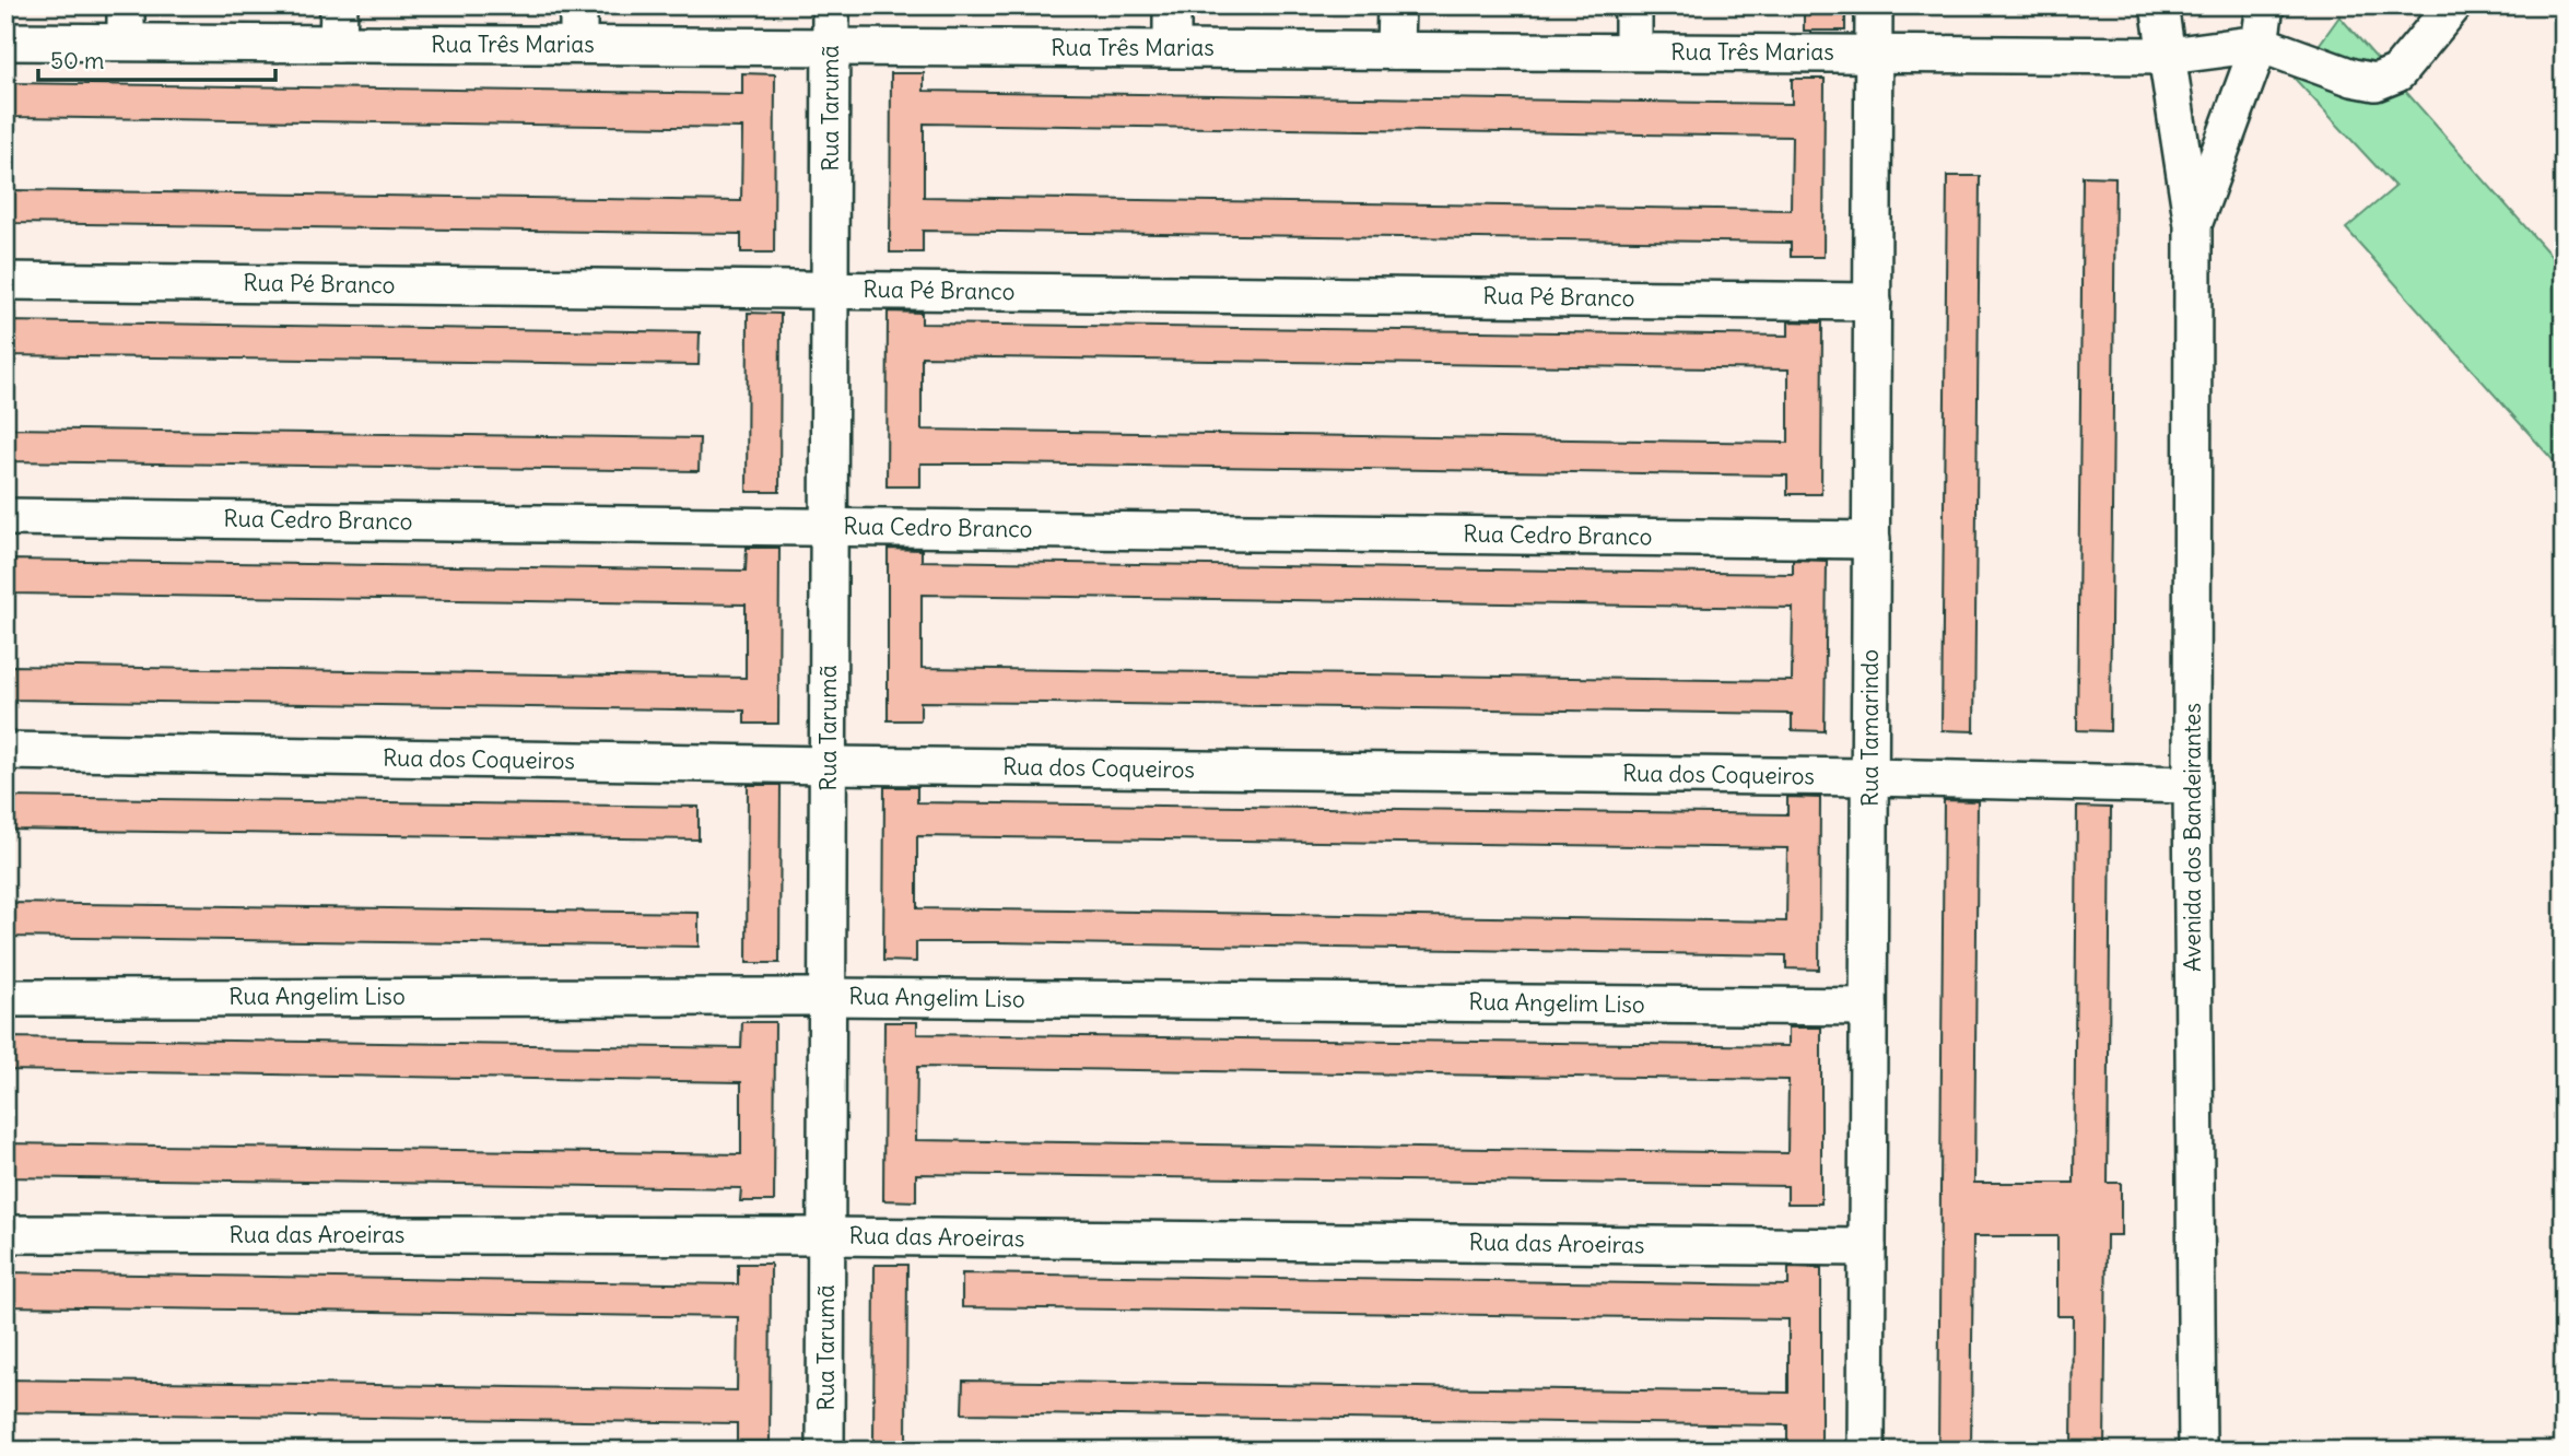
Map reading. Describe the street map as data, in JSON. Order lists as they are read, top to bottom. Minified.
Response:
{"streets":{"street":["Rua Três Marias","Rua Tarumã","Rua Pé Branco","Rua Cedro Branco","Rua Tamarindo","Rua dos Coqueiros","Avenida dos Bandeirantes","Rua Angelim Liso","Rua das Aroeiras"]},"crossings":[["Rua Três Marias","Rua Tarumã"],["Rua Três Marias","Rua Tamarindo"],["Rua Três Marias","Avenida dos Bandeirantes"],["Rua Tarumã","Rua Pé Branco"],["Rua Tarumã","Rua Cedro Branco"],["Rua Tarumã","Rua dos Coqueiros"],["Rua Tarumã","Rua Angelim Liso"],["Rua Tarumã","Rua das Aroeiras"],["Rua Pé Branco","Rua Tamarindo"],["Rua Cedro Branco","Rua Tamarindo"],["Rua Tamarindo","Rua dos Coqueiros"],["Rua Tamarindo","Rua Angelim Liso"],["Rua Tamarindo","Rua das Aroeiras"],["Rua dos Coqueiros","Avenida dos Bandeirantes"]],"scale_bar":"50 m"}
